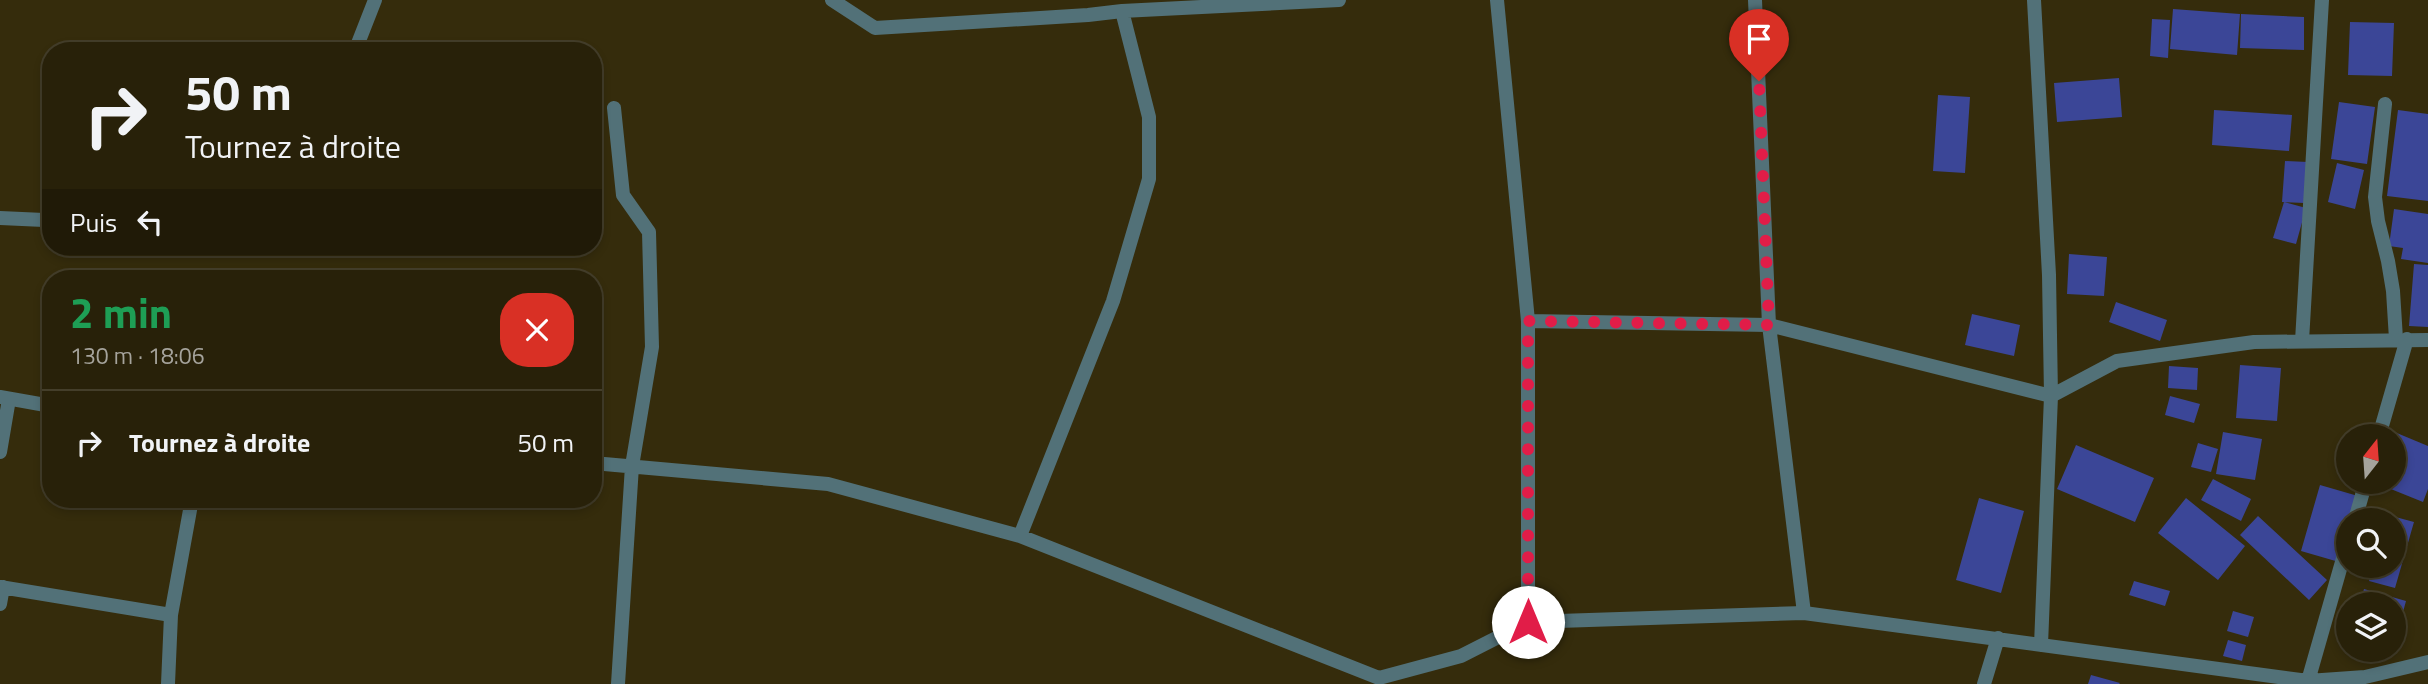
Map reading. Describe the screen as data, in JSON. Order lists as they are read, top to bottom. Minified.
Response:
{"north":"top","page":{"turn":["50 m","Tournez à droite"],"then":"Puis","heading":["2 min","130 m · 18:06"],"list":[{"name":"Tournez à droite","value":"50 m"}]}}
